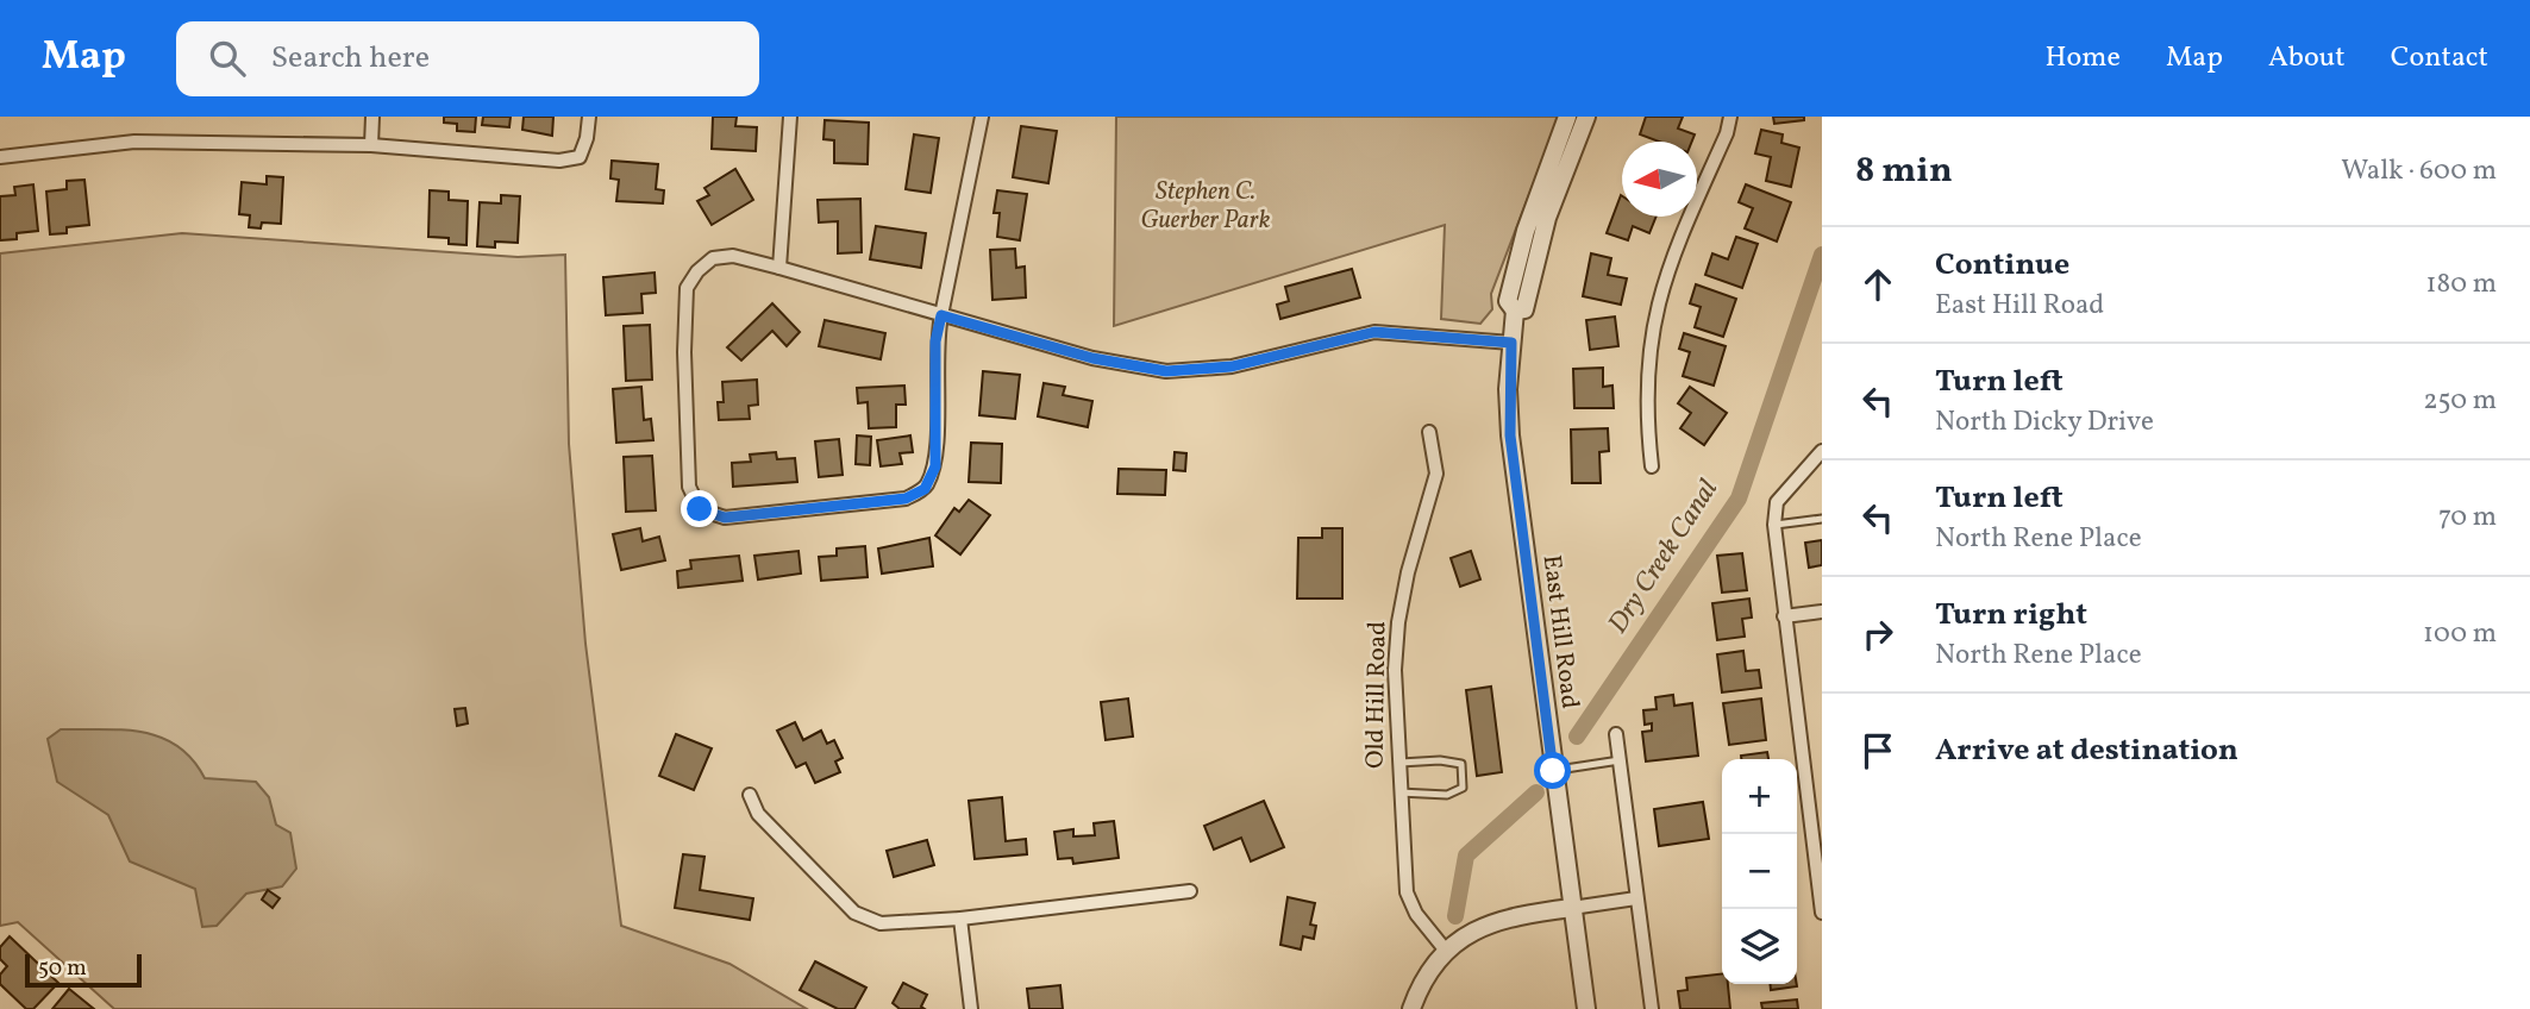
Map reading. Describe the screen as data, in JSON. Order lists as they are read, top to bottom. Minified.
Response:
{"streets":{"street":["East Hill Road","Old Hill Road"]},"water":["Dry Creek Canal"],"parks":["Stephen C. Guerber Park"],"scale_bar":"50 m","north":"left","page":{"header":"Map","search":"Search here","nav":["Home","Map","About","Contact"],"heading":["8 min","Walk · 600 m"],"list":[["Continue","East Hill Road","180 m"],["Turn left","North Dicky Drive","250 m"],["Turn left","North Rene Place","70 m"],["Turn right","North Rene Place","100 m"],"Arrive at destination"],"map_buttons":["+","−"],"scale":"50 m"}}
